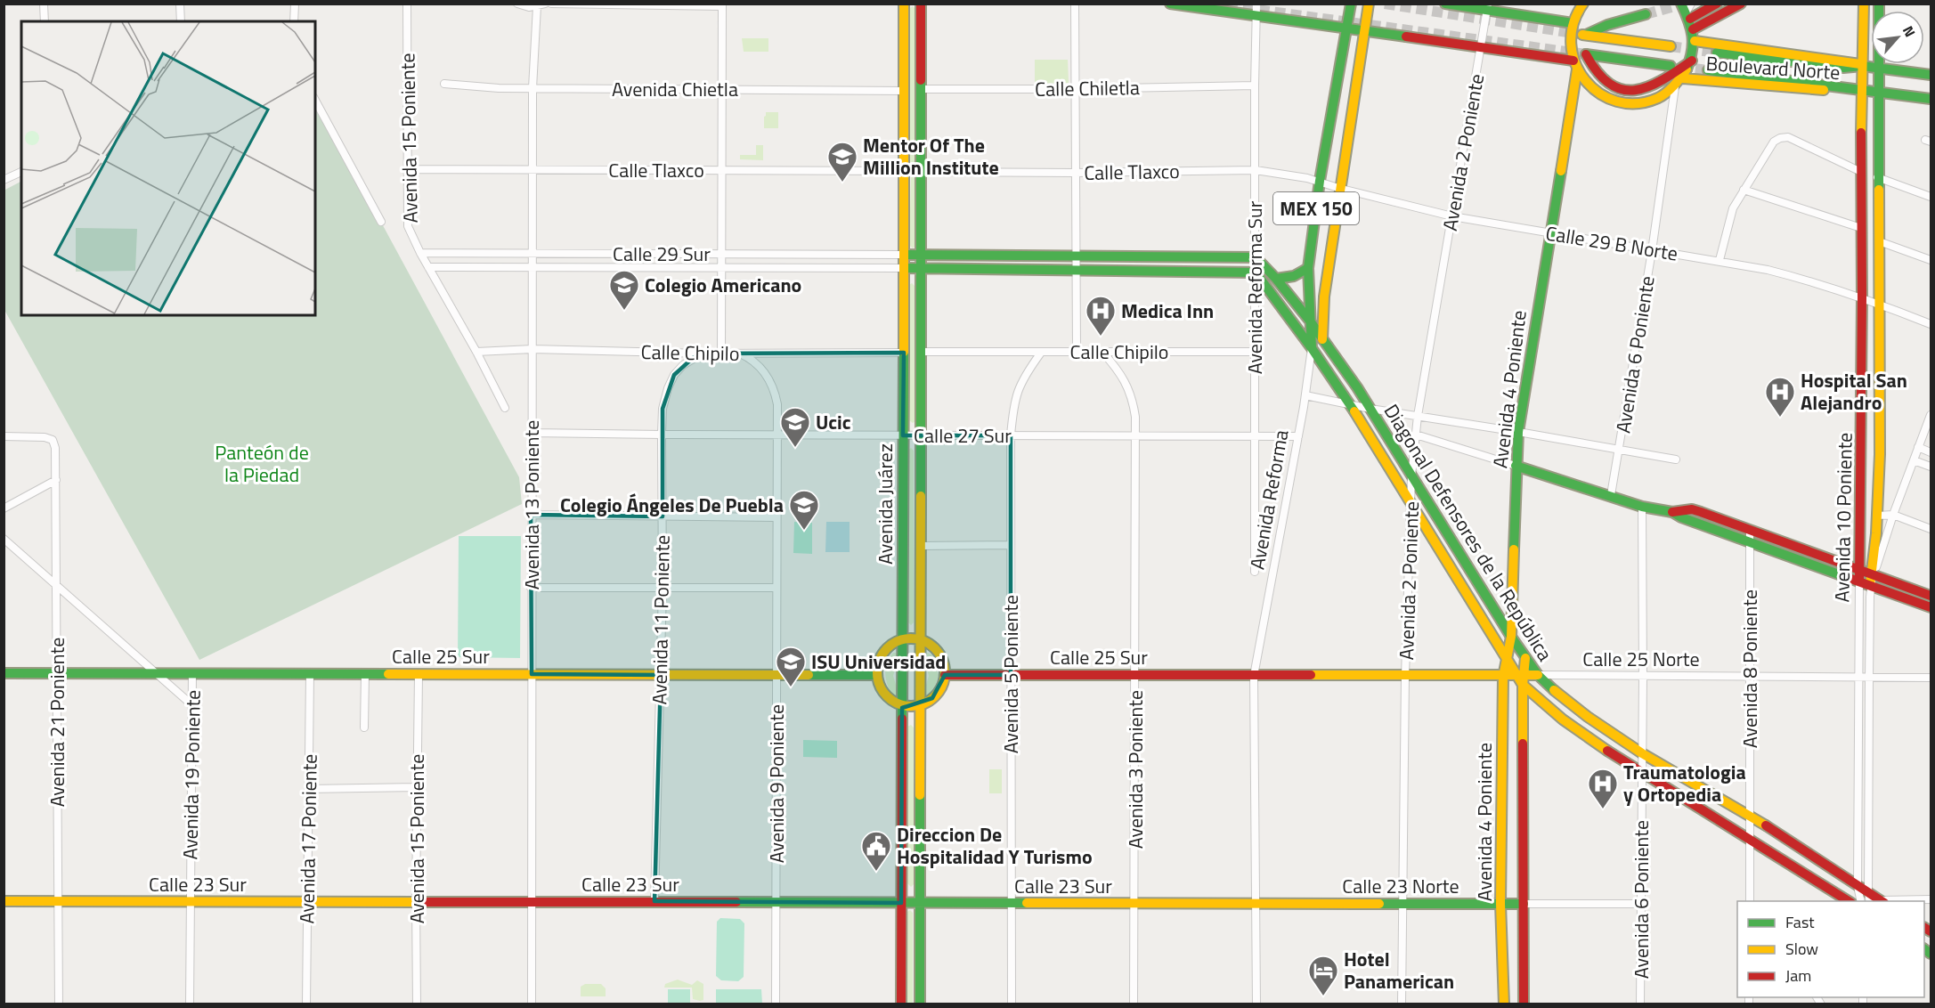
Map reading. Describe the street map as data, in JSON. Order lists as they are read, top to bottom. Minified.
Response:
{"streets":{"main road":["Boulevard Norte","MEX 150","Avenida 4 Poniente","Avenida Reforma","Avenida Juárez","Avenida 10 Poniente","Diagonal Defensores de la República","Calle 25 Sur","Calle 25 Norte","Calle 23 Sur","Calle 23 Norte"],"street":["Calle Chiletla","Avenida Chietla","Avenida 15 Poniente","Avenida 2 Poniente","Calle Tlaxco","Calle 29 B Norte","Calle 29 Sur","Avenida Reforma Sur","Calle Chipilo","Avenida 6 Poniente","Calle 27 Sur","Avenida 13 Poniente","Avenida 11 Poniente","Avenida 8 Poniente","Avenida 5 Poniente","Avenida 21 Poniente","Avenida 3 Poniente","Avenida 19 Poniente","Avenida 9 Poniente","Avenida 17 Poniente"]},"crossings":[["Boulevard Norte","Avenida 10 Poniente"],["Calle Chiletla","Avenida Reforma Sur"],["Calle Chiletla","Avenida Juárez"],["Avenida Chietla","Avenida Juárez"],["Avenida Chietla","Avenida 13 Poniente"],["Avenida 15 Poniente","Calle Tlaxco"],["Avenida 15 Poniente","Calle 29 Sur"],["Avenida 15 Poniente","Calle Chipilo"],["Avenida 15 Poniente","Calle 25 Sur"],["Avenida 15 Poniente","Calle 23 Sur"],["Avenida 2 Poniente","Calle 29 B Norte"],["Avenida 2 Poniente","Diagonal Defensores de la República"],["Avenida 2 Poniente","Calle 25 Norte"],["Avenida 2 Poniente","Calle 23 Norte"],["Calle Tlaxco","MEX 150"],["Calle Tlaxco","Calle 29 B Norte"],["Calle Tlaxco","Avenida Reforma Sur"],["Calle Tlaxco","Avenida Reforma"],["Calle Tlaxco","Avenida Juárez"],["Calle Tlaxco","Avenida 13 Poniente"],["MEX 150","Calle 29 B Norte"],["MEX 150","Diagonal Defensores de la República"],["Calle 29 B Norte","Avenida 6 Poniente"],["Calle 29 B Norte","Avenida 4 Poniente"],["Calle 29 B Norte","Avenida 10 Poniente"],["Calle 29 Sur","Avenida Juárez"],["Calle 29 Sur","Avenida 13 Poniente"],["Avenida Reforma Sur","Calle Chipilo"],["Avenida Reforma Sur","Calle 27 Sur"],["Avenida Reforma Sur","Diagonal Defensores de la República"],["Calle Chipilo","Avenida Juárez"],["Calle Chipilo","Avenida 13 Poniente"],["Calle Chipilo","Avenida 11 Poniente"],["Calle Chipilo","Avenida 5 Poniente"],["Calle Chipilo","Avenida 3 Poniente"],["Calle Chipilo","Avenida 9 Poniente"],["Avenida 6 Poniente","Diagonal Defensores de la República"],["Avenida 6 Poniente","Calle 25 Norte"],["Avenida 6 Poniente","Calle 23 Norte"],["Avenida 4 Poniente","Diagonal Defensores de la República"],["Avenida 4 Poniente","Calle 25 Norte"],["Avenida 4 Poniente","Calle 23 Norte"],["Calle 27 Sur","Avenida Reforma"],["Calle 27 Sur","Avenida Juárez"],["Calle 27 Sur","Avenida 13 Poniente"],["Calle 27 Sur","Avenida 11 Poniente"],["Calle 27 Sur","Avenida 5 Poniente"],["Calle 27 Sur","Avenida 3 Poniente"],["Calle 27 Sur","Avenida 9 Poniente"],["Avenida Reforma","Diagonal Defensores de la República"],["Avenida Reforma","Calle 25 Sur"],["Avenida Reforma","Calle 25 Norte"],["Avenida Reforma","Calle 23 Sur"],["Avenida Reforma","Calle 23 Norte"],["Avenida Juárez","Calle 23 Sur"],["Avenida 13 Poniente","Calle 25 Sur"],["Avenida 13 Poniente","Calle 23 Sur"],["Avenida 10 Poniente","Diagonal Defensores de la República"],["Avenida 10 Poniente","Calle 25 Norte"],["Diagonal Defensores de la República","Calle 25 Norte"],["Diagonal Defensores de la República","Avenida 8 Poniente"],["Avenida 11 Poniente","Calle 25 Sur"],["Avenida 11 Poniente","Calle 23 Sur"],["Calle 25 Sur","Calle 25 Norte"],["Calle 25 Sur","Avenida 5 Poniente"],["Calle 25 Sur","Avenida 21 Poniente"],["Calle 25 Sur","Avenida 3 Poniente"],["Calle 25 Sur","Avenida 19 Poniente"],["Calle 25 Sur","Avenida 9 Poniente"],["Calle 25 Sur","Avenida 17 Poniente"],["Calle 25 Norte","Avenida 8 Poniente"],["Avenida 5 Poniente","Calle 23 Sur"],["Avenida 21 Poniente","Calle 23 Sur"],["Avenida 3 Poniente","Calle 23 Sur"],["Avenida 19 Poniente","Calle 23 Sur"],["Avenida 9 Poniente","Calle 23 Sur"],["Avenida 17 Poniente","Calle 23 Sur"],["Calle 23 Sur","Calle 23 Norte"]],"parks":["Panteón de la Piedad"],"places":{"school or university":["Mentor Of The Million Institute","Colegio Americano","Ucic","Colegio Ángeles De Puebla","ISU Universidad"],"hospital":["Medica Inn","Hospital San Alejandro","Traumatologia y Ortopedia"],"public building":["Direccion De Hospitalidad Y Turismo"],"hotel":["Hotel Panamerican"]},"legend":["Fast","Slow","Jam"],"north":"top right"}
